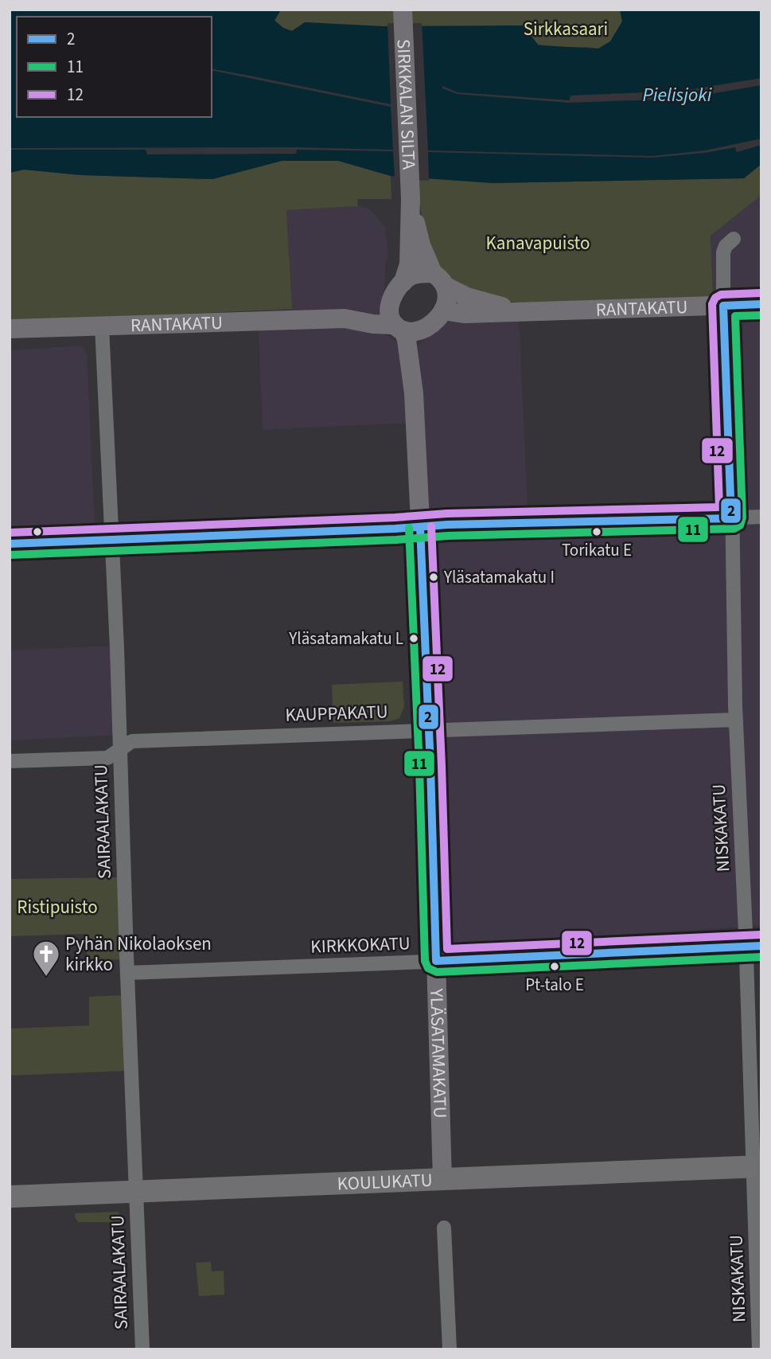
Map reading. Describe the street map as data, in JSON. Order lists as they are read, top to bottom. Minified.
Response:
{"streets":{"main road":["SIRKKALAN SILTA","RANTAKATU","YLÄSATAMAKATU","KOULUKATU"],"street":["KAUPPAKATU","SAIRAALAKATU","NISKAKATU","KIRKKOKATU"]},"crossings":[["RANTAKATU","SAIRAALAKATU"],["RANTAKATU","NISKAKATU"],["RANTAKATU","YLÄSATAMAKATU"],["KAUPPAKATU","SAIRAALAKATU"],["KAUPPAKATU","NISKAKATU"],["KAUPPAKATU","YLÄSATAMAKATU"],["SAIRAALAKATU","KIRKKOKATU"],["SAIRAALAKATU","KOULUKATU"],["NISKAKATU","KIRKKOKATU"],["NISKAKATU","KOULUKATU"],["KIRKKOKATU","YLÄSATAMAKATU"],["YLÄSATAMAKATU","KOULUKATU"]],"water":["Pielisjoki"],"parks":["Sirkkasaari","Kanavapuisto","Ristipuisto"],"places":{"other":["Torikatu E","Yläsatamakatu I","Yläsatamakatu L","Pt-talo E"],"church":["Pyhän Nikolaoksen kirkko"]},"lines":["transit line 12","transit line 2","transit line 11"],"legend":["2","11","12"]}
